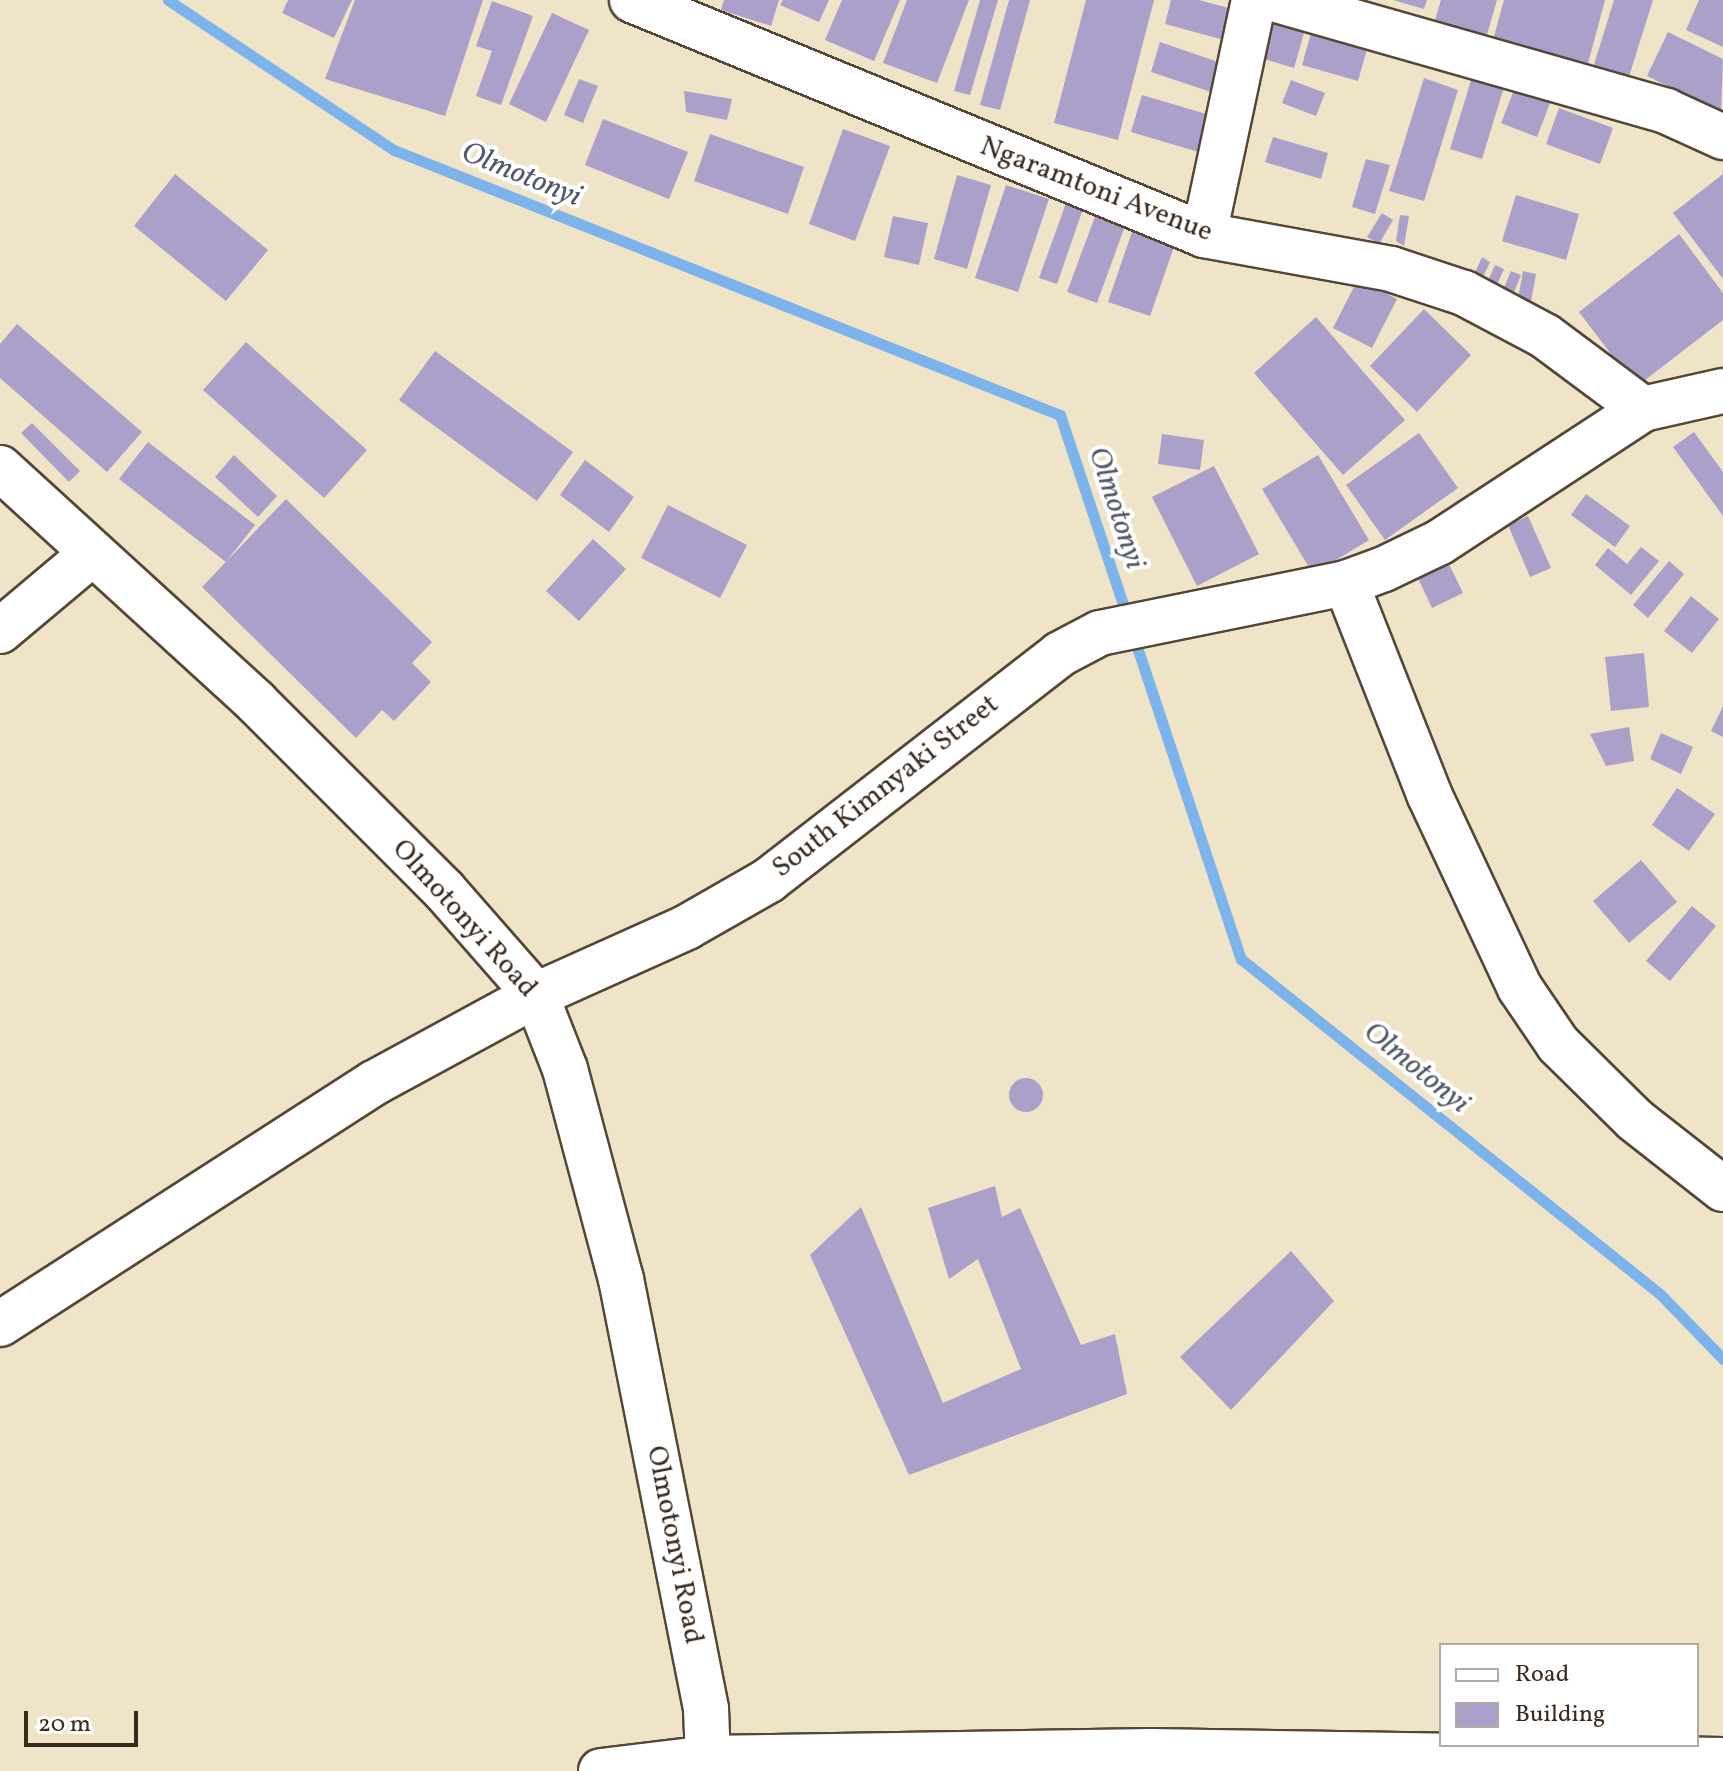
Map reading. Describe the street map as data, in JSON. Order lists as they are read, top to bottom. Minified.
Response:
{"streets":{"main road":["Ngaramtoni Avenue","South Kimnyaki Street","Olmotonyi Road"]},"crossings":[["Ngaramtoni Avenue","South Kimnyaki Street"],["South Kimnyaki Street","Olmotonyi Road"]],"water":["Olmotonyi"],"legend":["Road","Building"],"scale_bar":"20 m"}
